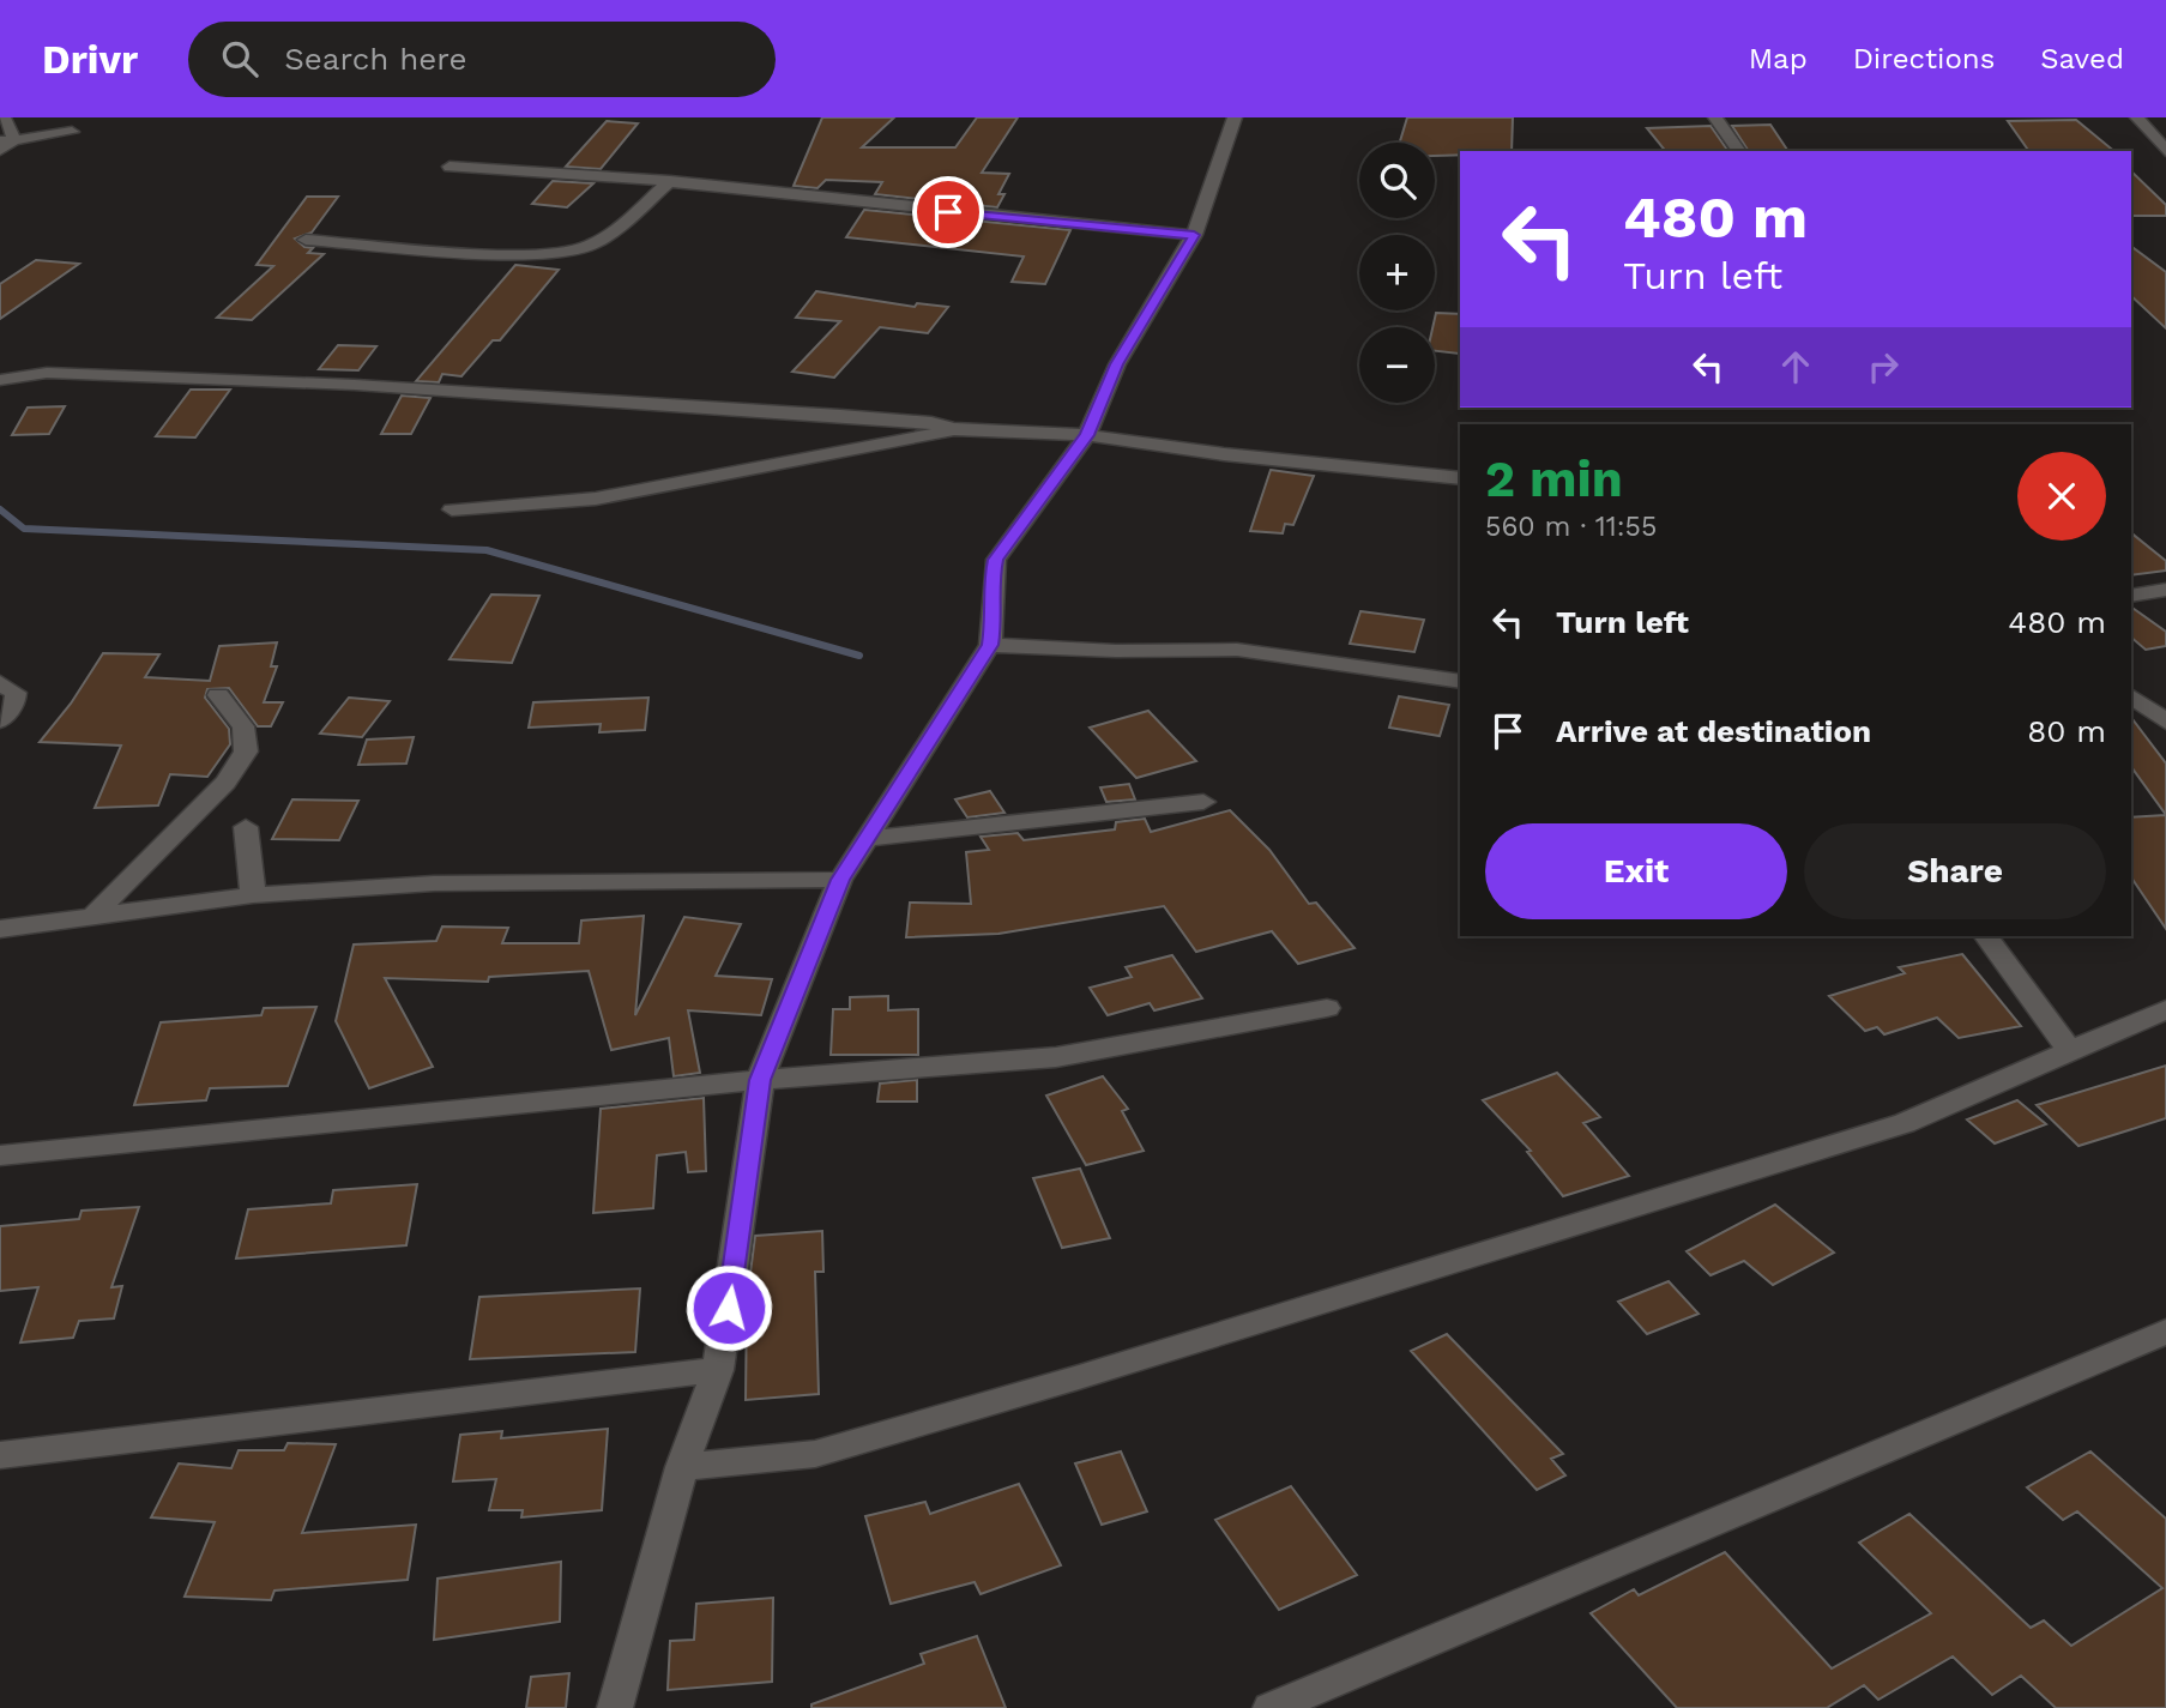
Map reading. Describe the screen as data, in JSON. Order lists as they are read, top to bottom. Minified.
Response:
{"page":{"header":"Drivr","search":"Search here","nav":["Map","Directions","Saved"],"map_buttons":["+","−"],"turn":["480 m","Turn left"],"heading":["2 min","560 m · 11:55"],"list":[{"name":"Turn left","value":"480 m"},{"name":"Arrive at destination","value":"80 m"}],"buttons":["Exit","Share"]}}
